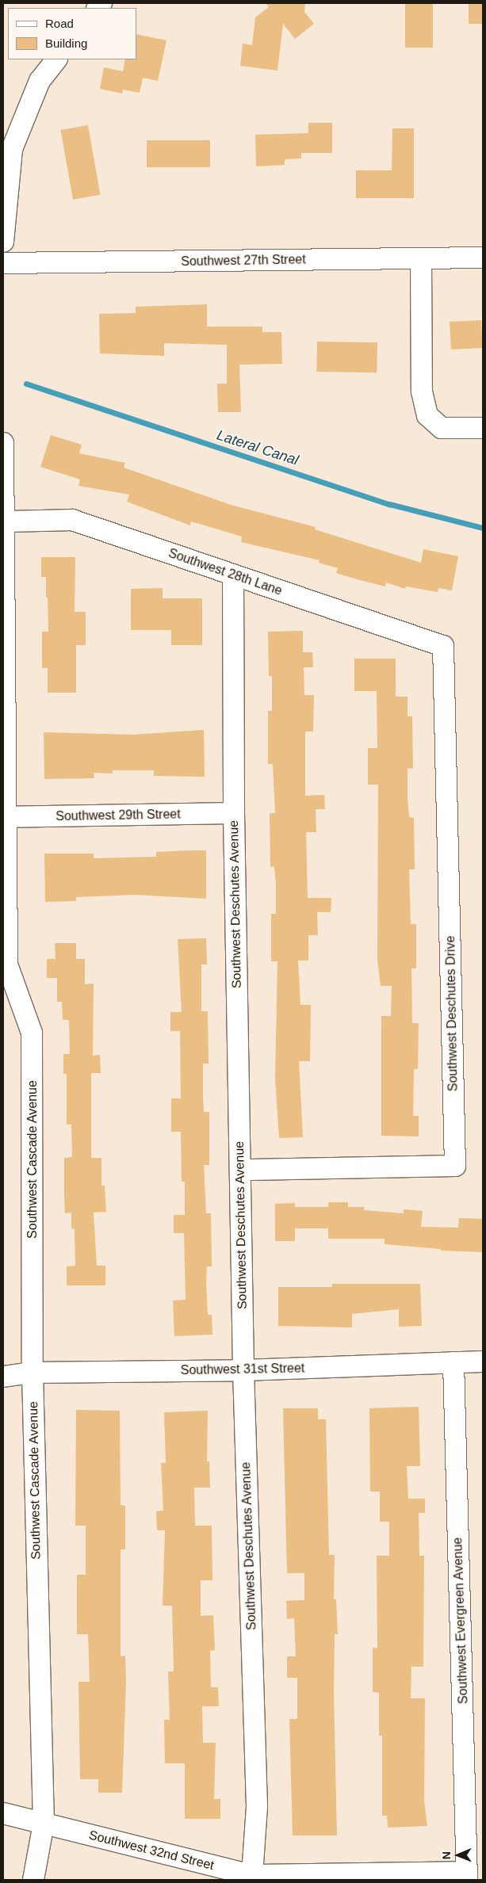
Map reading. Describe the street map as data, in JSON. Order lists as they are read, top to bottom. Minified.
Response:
{"streets":{"street":["Southwest 27th Street","Southwest 28th Lane","Southwest 29th Street","Southwest Deschutes Avenue","Southwest Deschutes Drive","Southwest Cascade Avenue","Southwest 31st Street","Southwest Evergreen Avenue","Southwest 32nd Street"]},"crossings":[["Southwest 28th Lane","Southwest Deschutes Avenue"],["Southwest 28th Lane","Southwest Deschutes Drive"],["Southwest 28th Lane","Southwest Cascade Avenue"],["Southwest 29th Street","Southwest Deschutes Avenue"],["Southwest 29th Street","Southwest Cascade Avenue"],["Southwest Deschutes Avenue","Southwest Deschutes Drive"],["Southwest Deschutes Avenue","Southwest 31st Street"],["Southwest Deschutes Avenue","Southwest 32nd Street"],["Southwest Cascade Avenue","Southwest 31st Street"],["Southwest Cascade Avenue","Southwest 32nd Street"],["Southwest 31st Street","Southwest Evergreen Avenue"],["Southwest Evergreen Avenue","Southwest 32nd Street"]],"water":["Lateral Canal"],"legend":["Road","Building"],"north":"left"}
